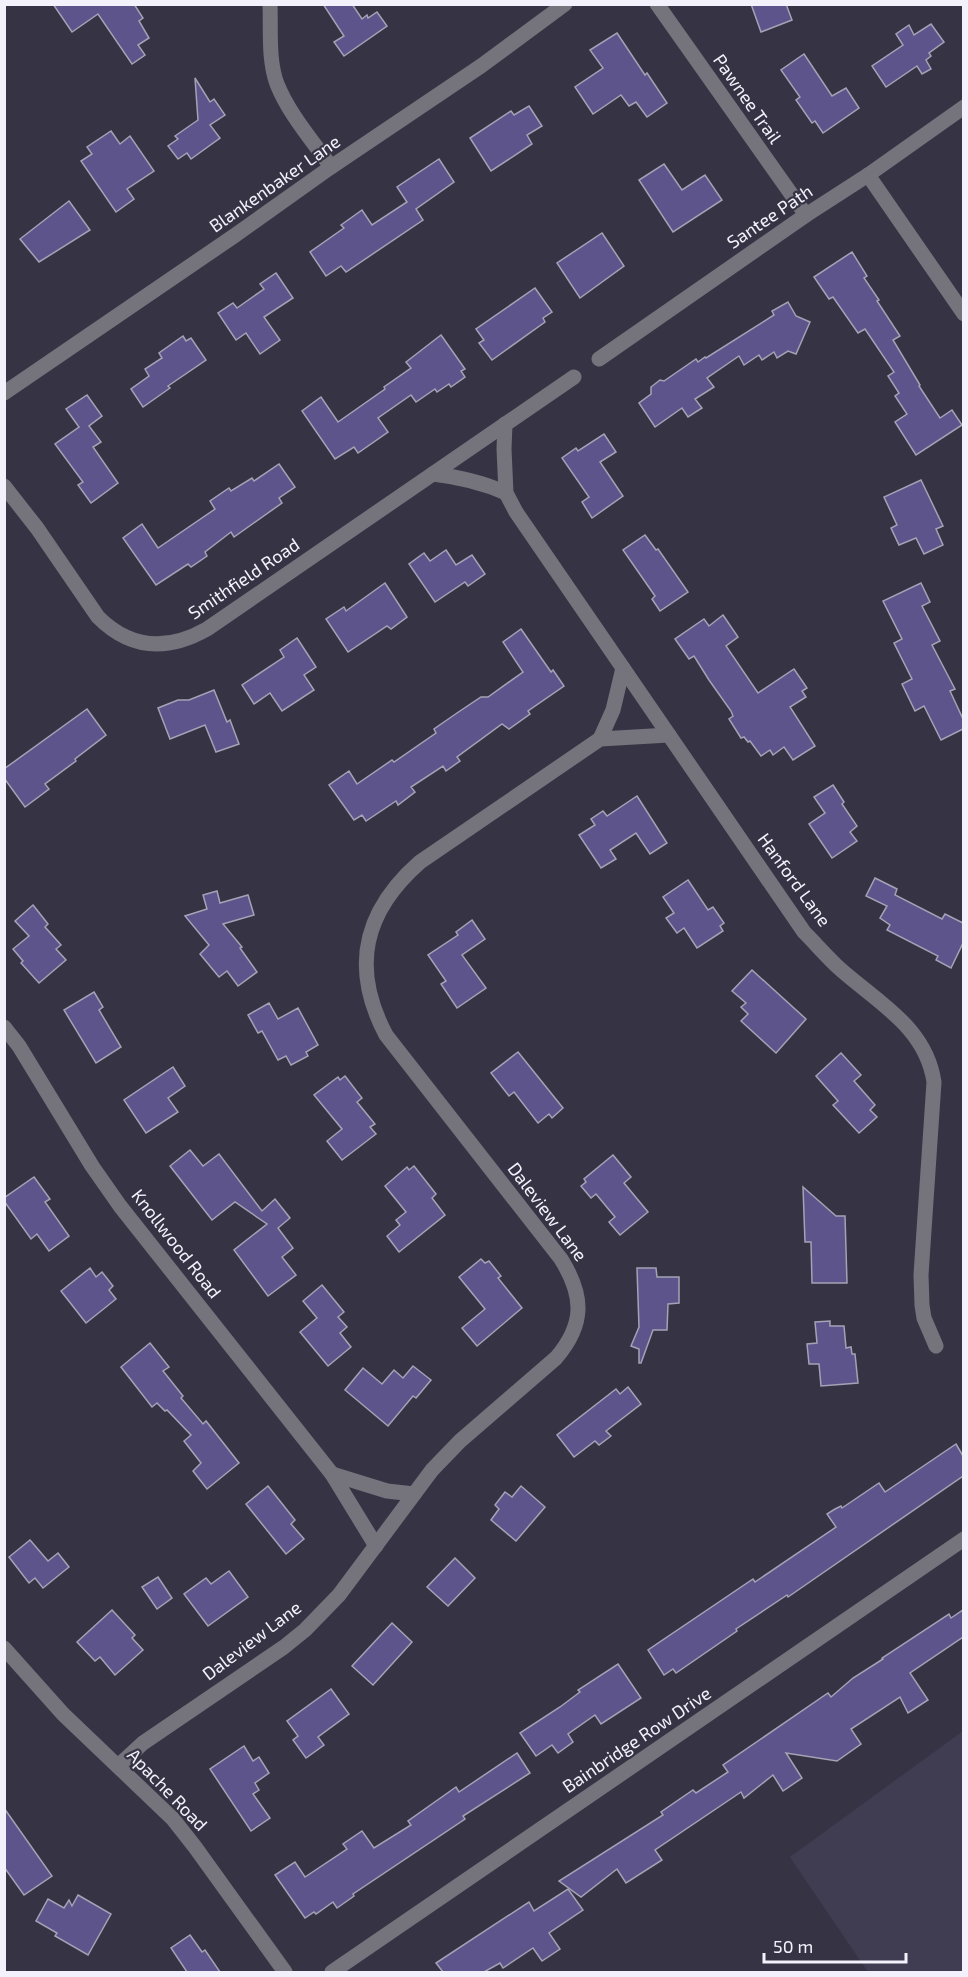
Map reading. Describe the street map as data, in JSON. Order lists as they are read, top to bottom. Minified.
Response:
{"streets":{"street":["Pawnee Trail","Blankenbaker Lane","Santee Path","Smithfield Road","Hanford Lane","Daleview Lane","Knollwood Road","Bainbridge Row Drive","Apache Road"]},"crossings":[["Pawnee Trail","Santee Path"],["Smithfield Road","Hanford Lane"],["Daleview Lane","Knollwood Road"],["Daleview Lane","Apache Road"]],"scale_bar":"50 m"}
